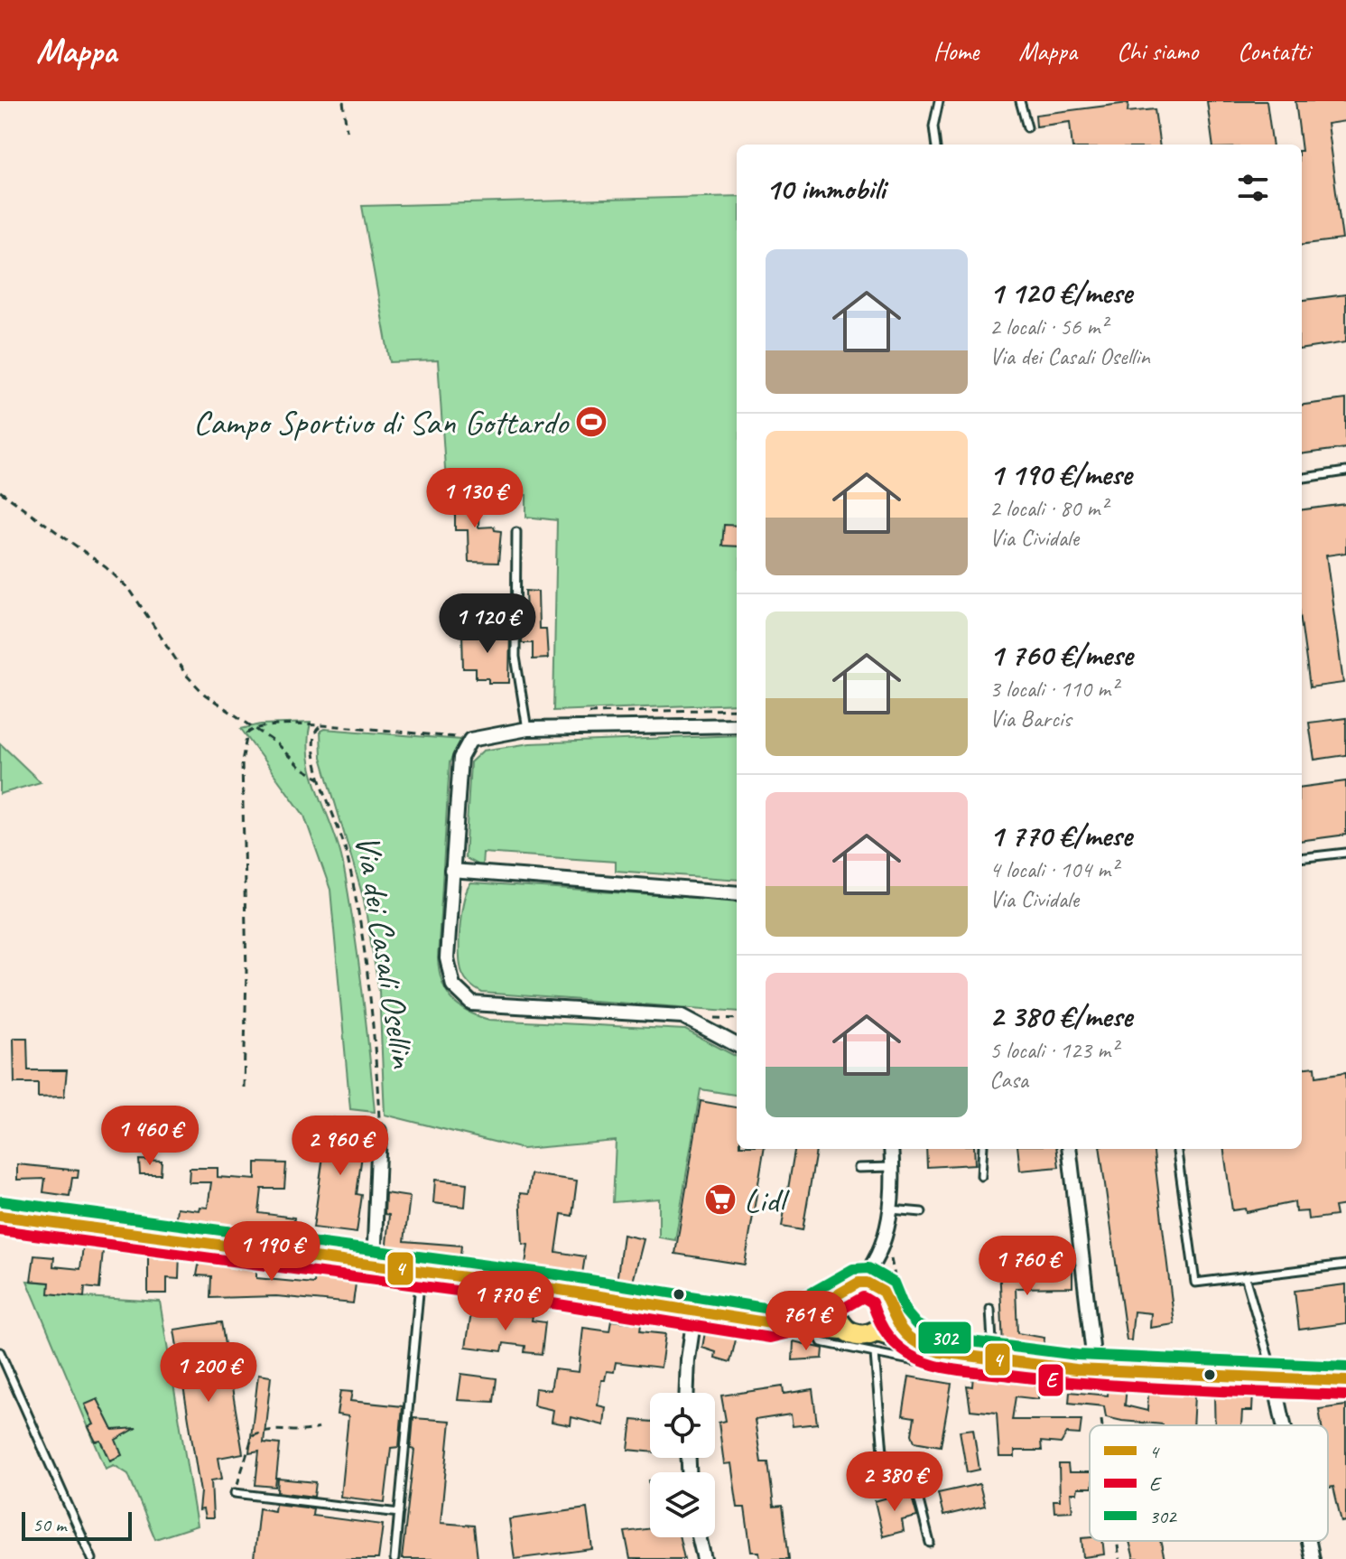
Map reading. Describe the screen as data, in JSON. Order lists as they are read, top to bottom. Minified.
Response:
{"streets":{"path":["Via dei Casali Osellin"]},"places":{"sports":["Campo Sportivo di San Gottardo"],"supermarket":["Lidl"]},"lines":["transit line 302","transit line 4","transit line E"],"legend":["4","E","302"],"scale_bar":"50 m","page":{"header":"Mappa","nav":["Home","Mappa","Chi siamo","Contatti"],"heading":"10 immobili","list":[{"name":"1 120 €/mese","note":"2 locali · 56 m² · Via dei Casali Osellin"},{"name":"1 190 €/mese","note":"2 locali · 80 m² · Via Cividale"},{"name":"1 760 €/mese","note":"3 locali · 110 m² · Via Barcis"},{"name":"1 770 €/mese","note":"4 locali · 104 m² · Via Cividale"},{"name":"2 380 €/mese","note":"5 locali · 123 m² · Casa"}],"price":["1 130 €","1 120 €","1 460 €","2 960 €","1 190 €","1 760 €","1 770 €","761 €","1 200 €","2 380 €"],"scale":"50 m"}}
